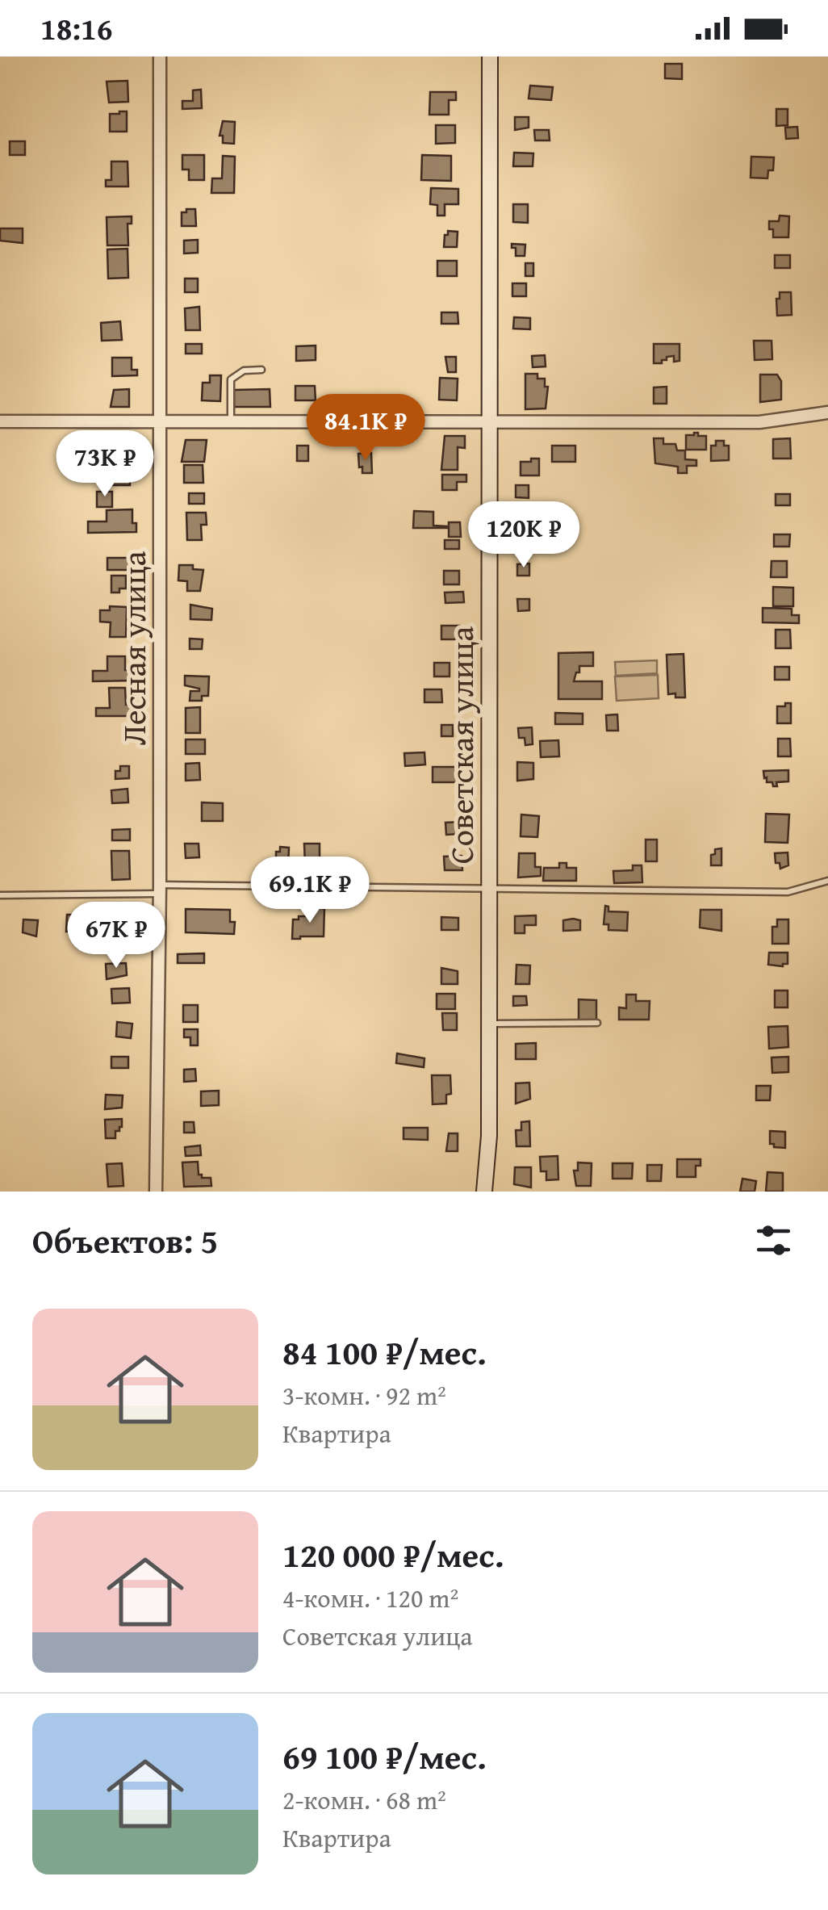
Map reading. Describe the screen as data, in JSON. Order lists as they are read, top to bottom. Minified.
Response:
{"streets":{"street":["Лесная улица","Советская улица"]},"page":{"status":"18:16","price":["84.1K ₽","73K ₽","120K ₽","69.1K ₽","67K ₽"],"heading":"Объектов: 5","list":[{"name":"84 100 ₽/мес.","note":"3-комн. · 92 m² · Квартира"},{"name":"120 000 ₽/мес.","note":"4-комн. · 120 m² · Советская улица"},{"name":"69 100 ₽/мес.","note":"2-комн. · 68 m² · Квартира"}]}}
